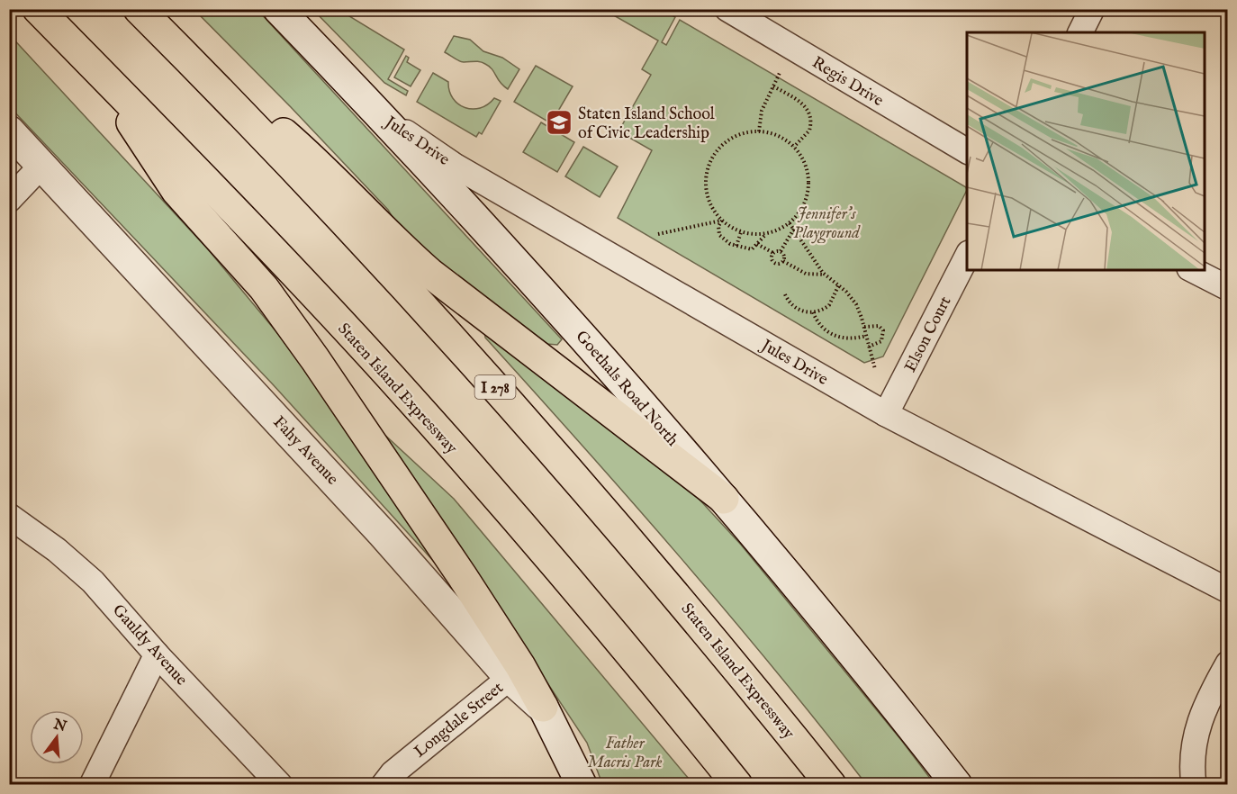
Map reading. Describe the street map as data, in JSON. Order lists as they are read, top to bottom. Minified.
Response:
{"streets":{"highway":["I 278","Staten Island Expressway"],"main road":["Goethals Road North","Fahy Avenue"],"street":["Regis Drive","Jules Drive","Elson Court","Gauldy Avenue","Longdale Street"]},"crossings":[["Jules Drive","Elson Court"],["Jules Drive","Goethals Road North"],["Fahy Avenue","Longdale Street"]],"parks":["Jennifer's Playground","Father Macris Park"],"places":{"school or university":["Staten Island School of Civic Leadership"]},"north":"top"}
